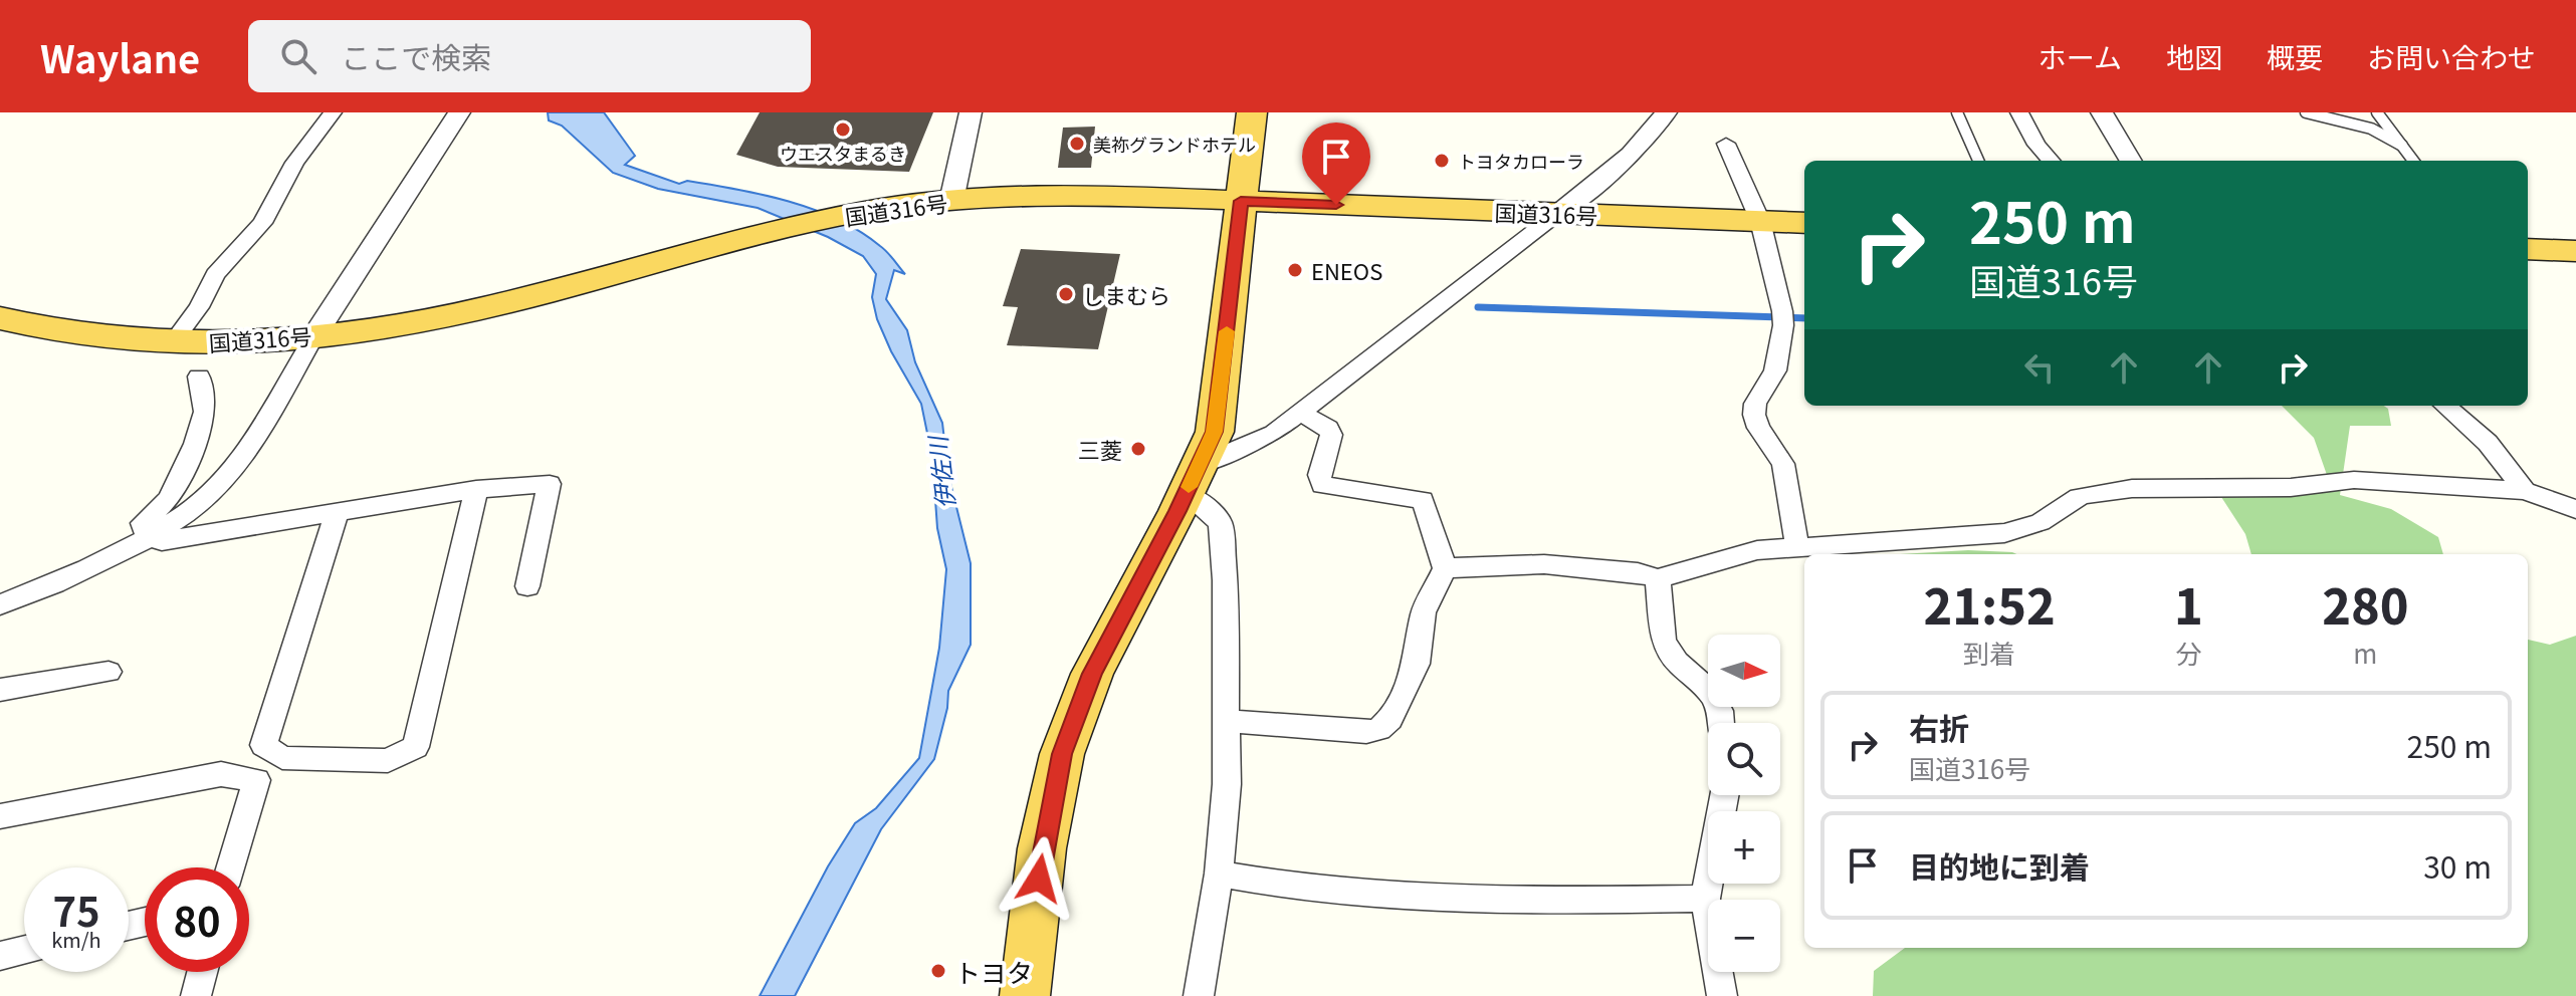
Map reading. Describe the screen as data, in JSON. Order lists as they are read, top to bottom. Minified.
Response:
{"streets":{"highway":["国道316号"]},"water":["伊佐川"],"places":["ウエスタまるき","美祢グランドホテル","トヨタカローラ","ENEOS","しまむら","三菱","トヨタ"],"north":"right","page":{"header":"Waylane","search":"ここで検索","nav":["ホーム","地図","概要","お問い合わせ"],"turn":["250 m","国道316号"],"eta":["21:52","到着","1","分","280","m"],"map_buttons":["+","−"],"list":[{"name":"右折","note":"国道316号","value":"250 m"},{"name":"目的地に到着","value":"30 m"}],"speed":"75 km/h","limit":"80"}}
